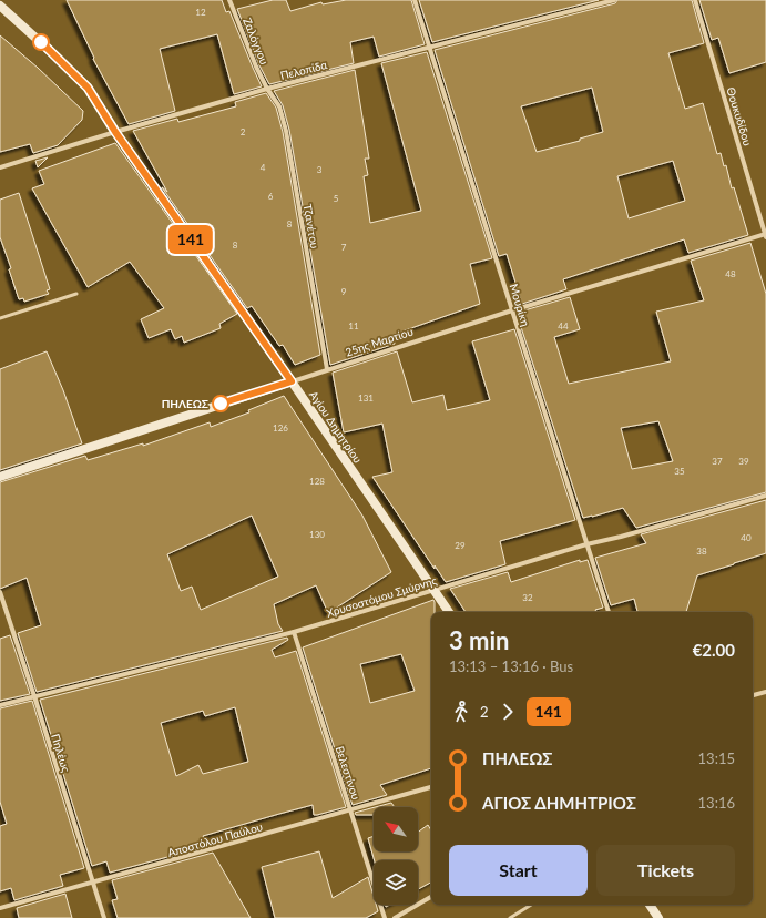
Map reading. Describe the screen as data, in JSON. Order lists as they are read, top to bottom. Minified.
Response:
{"streets":{"main road":["25ης Μαρτίου","Αγίου Δημητρίου"],"street":["Ζαλόγγου","Πελοπίδα","Θουκυδίδου","Τζανέτου","Μουρίκη","Χρυσοστόμου Σμύρνης","Πηλέως","Βελεστίνου","Αποστόλου Παύλου"]},"crossings":[["Ζαλόγγου","Πελοπίδα"],["Ζαλόγγου","Τζανέτου"],["Πελοπίδα","Τζανέτου"],["Πελοπίδα","Μουρίκη"],["Πελοπίδα","Αγίου Δημητρίου"],["Θουκυδίδου","25ης Μαρτίου"],["Τζανέτου","25ης Μαρτίου"],["Μουρίκη","25ης Μαρτίου"],["Μουρίκη","Χρυσοστόμου Σμύρνης"],["25ης Μαρτίου","Αγίου Δημητρίου"],["Αγίου Δημητρίου","Χρυσοστόμου Σμύρνης"],["Χρυσοστόμου Σμύρνης","Πηλέως"],["Χρυσοστόμου Σμύρνης","Βελεστίνου"],["Πηλέως","Αποστόλου Παύλου"],["Βελεστίνου","Αποστόλου Παύλου"]],"places":["ΠΗΛΕΩΣ"],"lines":["bus line 141"],"house_numbers":["12","2","4","3","6","5","8","8","7","48","9","11","44","131","126","37","39","35","128","130","40","29","38","32"],"north":"top left","page":{"on_map":"141","heading":["3 min","13:13 – 13:16 · Bus","€2.00"],"legs":["2","141"],"list":[{"name":"ΠΗΛΕΩΣ","value":"13:15"},{"name":"ΑΓΙΟΣ ΔΗΜΗΤΡΙΟΣ","value":"13:16"}],"buttons":["Start","Tickets"]}}
